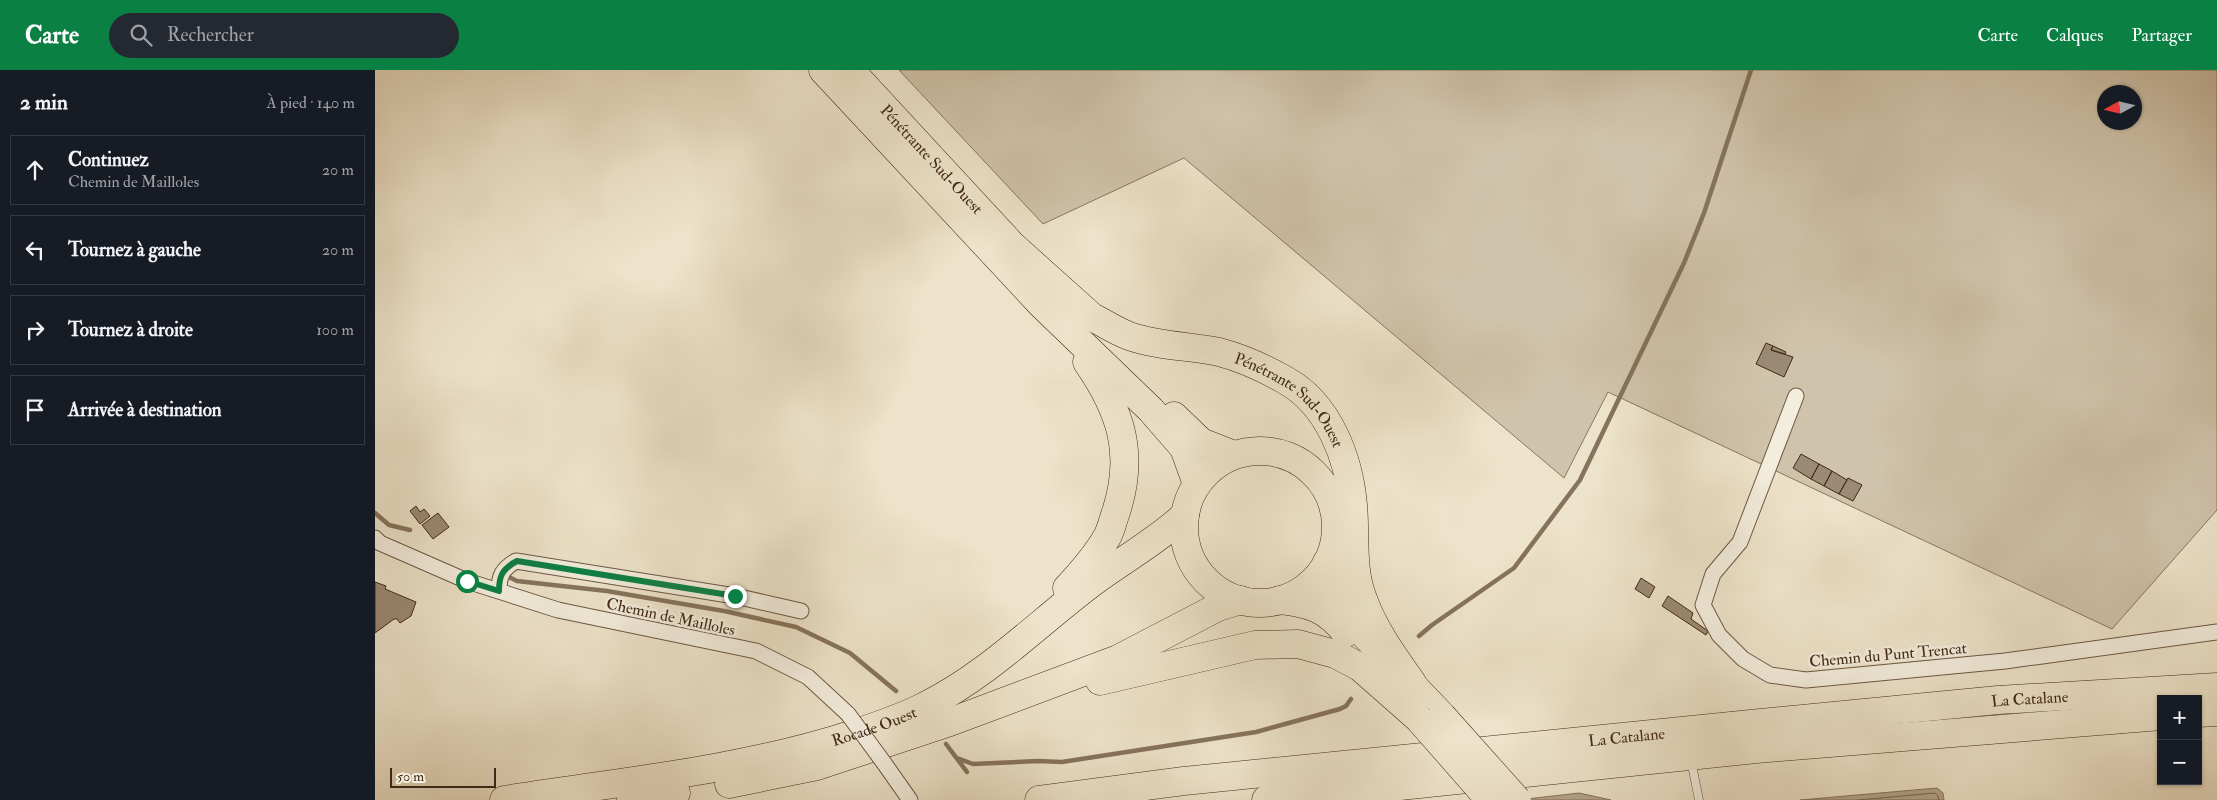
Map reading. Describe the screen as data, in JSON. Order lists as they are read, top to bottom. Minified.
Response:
{"streets":{"highway":["Pénétrante Sud-Ouest","La Catalane","Rocade Ouest"],"street":["Chemin de Mailloles","Chemin du Punt Trencat"]},"crossings":[["Pénétrante Sud-Ouest","Rocade Ouest"]],"scale_bar":"50 m","north":"left","page":{"header":"Carte","search":"Rechercher","nav":["Carte","Calques","Partager"],"heading":["2 min","À pied · 140 m"],"list":[["Continuez","Chemin de Mailloles","20 m"],["Tournez à gauche","20 m"],["Tournez à droite","100 m"],"Arrivée à destination"],"map_buttons":["+","−"],"scale":"50 m"}}
